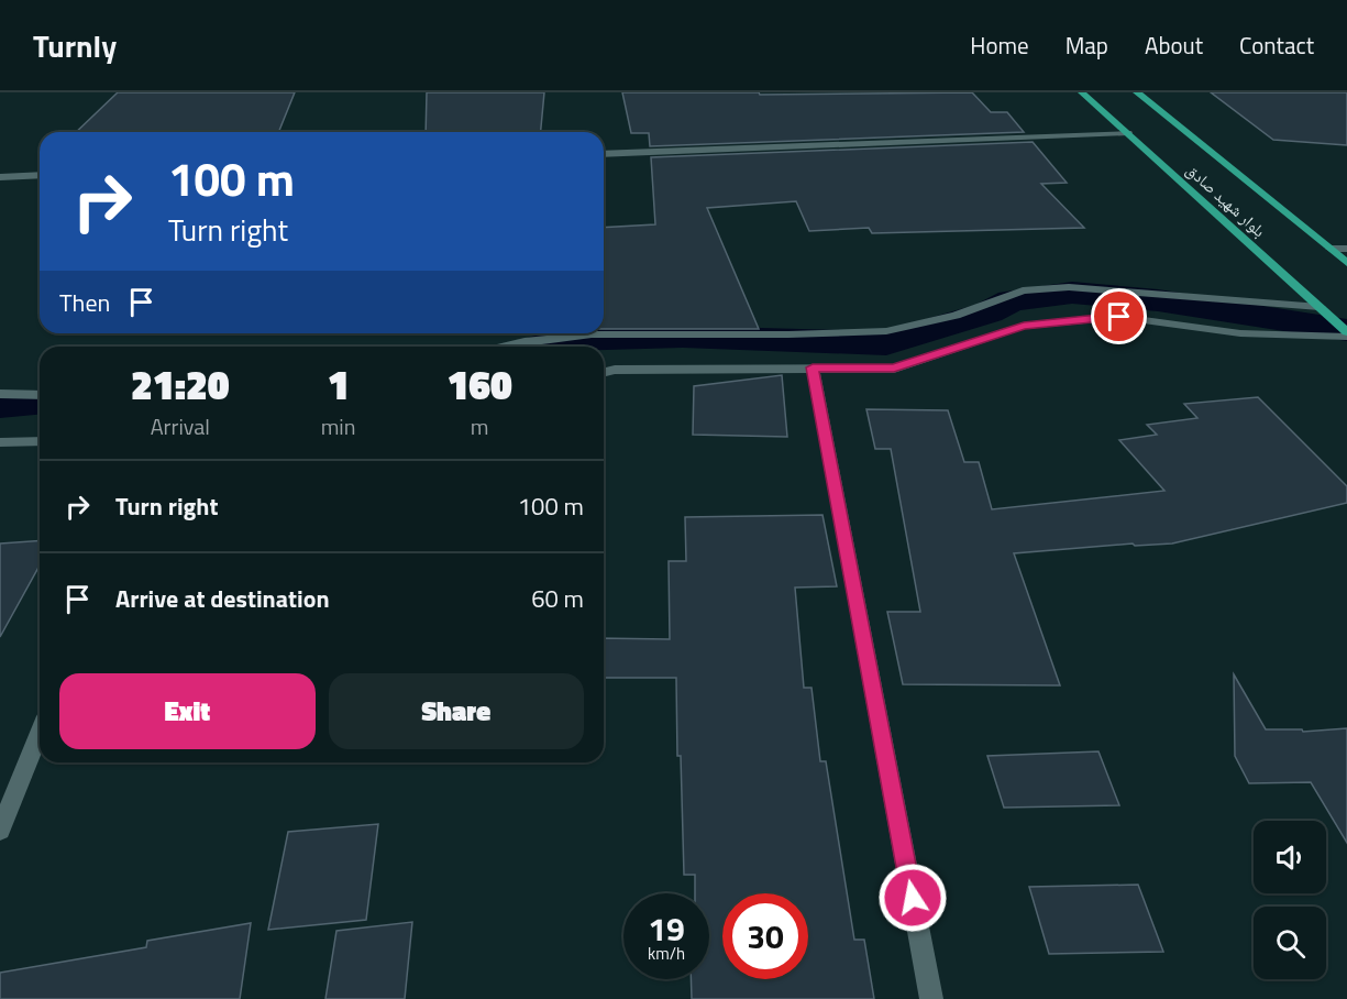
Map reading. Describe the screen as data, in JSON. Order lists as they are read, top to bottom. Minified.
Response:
{"streets":{"main road":["بلوار شهید صادق"]},"page":{"header":"Turnly","nav":["Home","Map","About","Contact"],"turn":["100 m","Turn right"],"then":"Then","eta":["21:20","Arrival","1","min","160","m"],"list":[{"name":"Turn right","value":"100 m"},{"name":"Arrive at destination","value":"60 m"}],"buttons":["Exit","Share"],"speed":"19 km/h","limit":"30"}}
